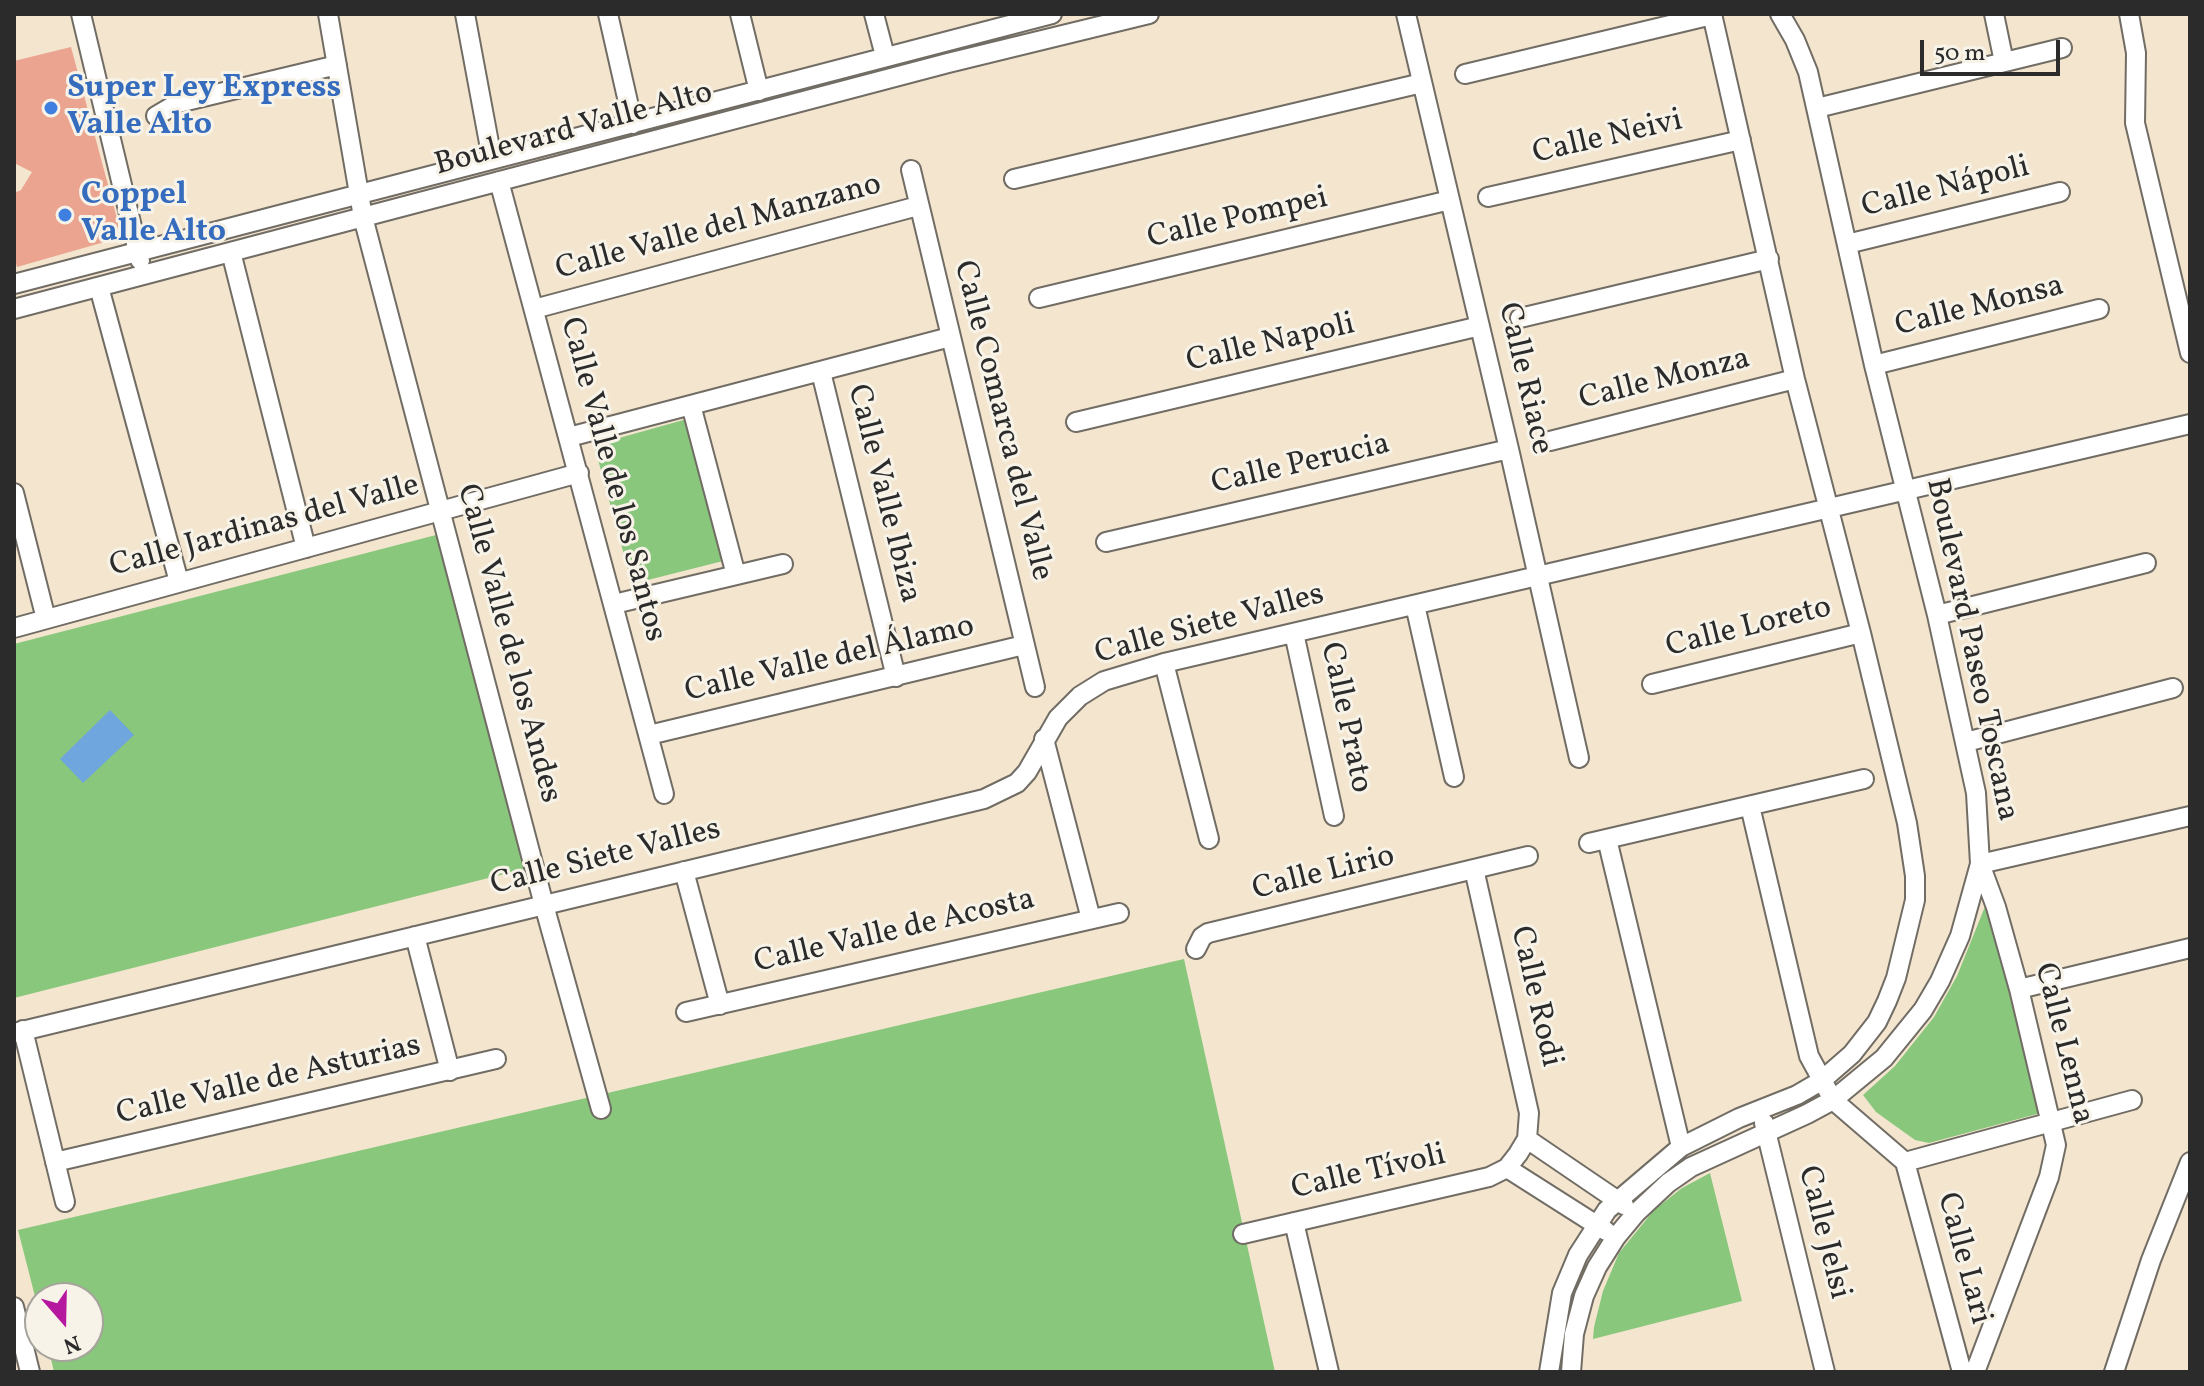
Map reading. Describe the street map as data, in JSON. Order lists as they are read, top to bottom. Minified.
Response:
{"streets":{"street":["Boulevard Valle Alto","Calle Neivi","Calle Nápoli","Calle Pompei","Calle Valle del Manzano","Calle Monsa","Calle Napoli","Calle Riace","Calle Monza","Calle Comarca del Valle","Calle Perucia","Calle Valle de los Santos","Calle Valle Ibiza","Calle Jardinas del Valle","Calle Siete Valles","Calle Loreto","Calle Valle de los Andes","Boulevard Paseo Toscana","Calle Valle del Álamo","Calle Prato","Calle Lirio","Calle Valle de Acosta","Calle Rodi","Calle Lenna","Calle Valle de Asturias","Calle Tívoli","Calle Jelsi","Calle Lari"]},"crossings":[["Boulevard Valle Alto","Calle Valle de los Santos"],["Boulevard Valle Alto","Calle Valle de los Andes"],["Calle Nápoli","Boulevard Paseo Toscana"],["Calle Pompei","Calle Riace"],["Calle Valle del Manzano","Calle Comarca del Valle"],["Calle Valle del Manzano","Calle Valle de los Santos"],["Calle Monsa","Boulevard Paseo Toscana"],["Calle Napoli","Calle Riace"],["Calle Riace","Calle Perucia"],["Calle Riace","Calle Siete Valles"],["Calle Comarca del Valle","Calle Valle del Álamo"],["Calle Valle de los Santos","Calle Jardinas del Valle"],["Calle Valle de los Santos","Calle Valle del Álamo"],["Calle Valle Ibiza","Calle Valle del Álamo"],["Calle Jardinas del Valle","Calle Valle de los Andes"],["Calle Siete Valles","Calle Valle de los Andes"],["Calle Siete Valles","Boulevard Paseo Toscana"],["Calle Siete Valles","Calle Prato"],["Boulevard Paseo Toscana","Calle Lenna"],["Boulevard Paseo Toscana","Calle Jelsi"],["Calle Lirio","Calle Rodi"]],"places":["Super Ley Express Valle Alto","Coppel Valle Alto"],"scale_bar":"50 m","north":"bottom"}
